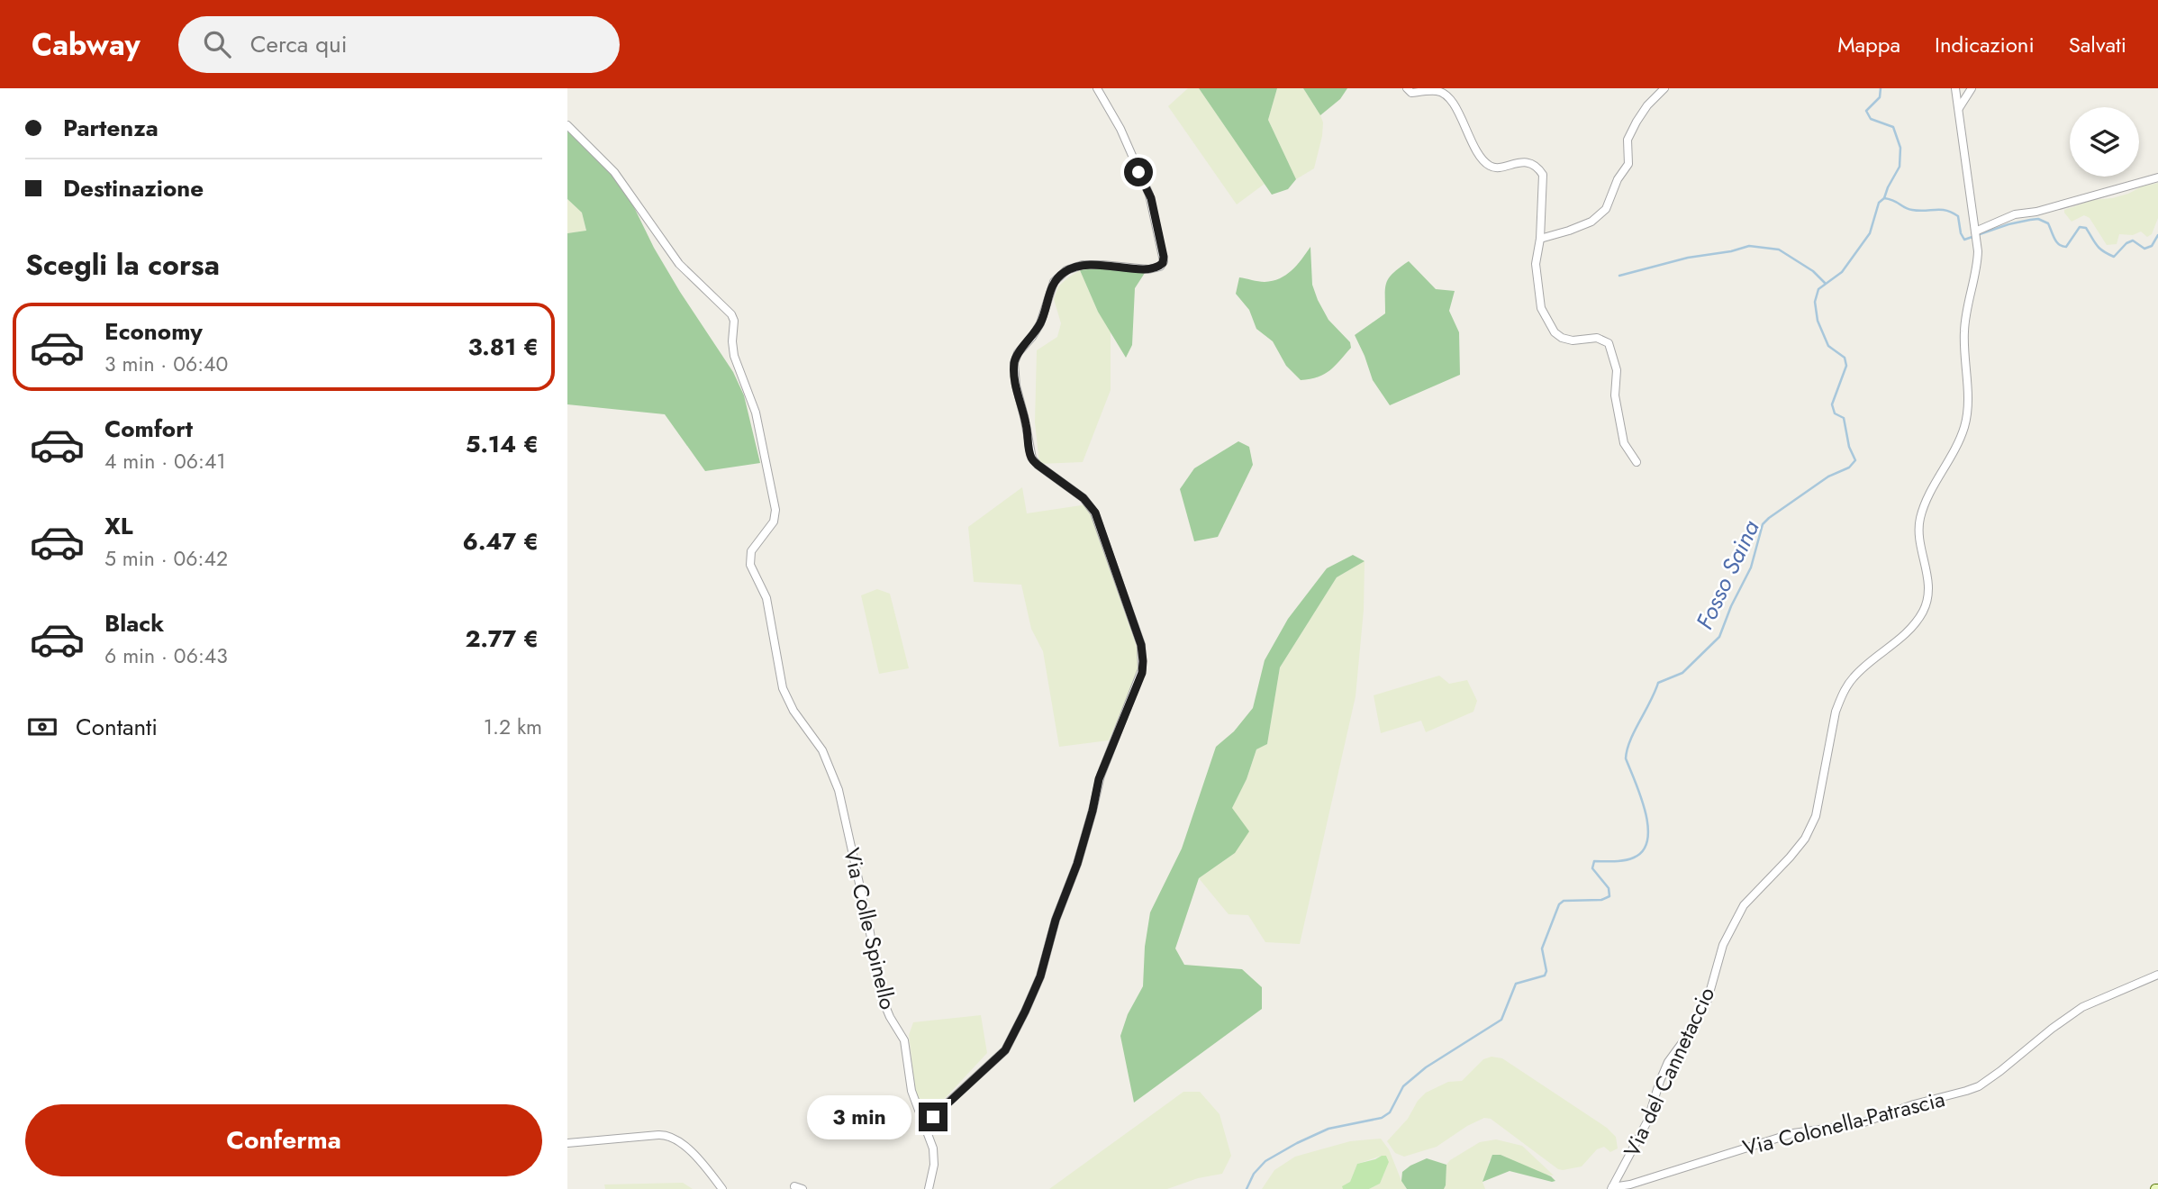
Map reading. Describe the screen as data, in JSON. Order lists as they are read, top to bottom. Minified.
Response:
{"streets":{"street":["Via Colle Spinello","Via del Cannetaccio","Via Colonella-Patrascia"]},"crossings":[["Via del Cannetaccio","Via Colonella-Patrascia"]],"water":["Fosso Saina"],"page":{"header":"Cabway","search":"Cerca qui","nav":["Mappa","Indicazioni","Salvati"],"banner":["Partenza","Destinazione"],"heading":"Scegli la corsa","list":[{"name":"Economy","note":"3 min · 06:40","value":"3.81 €"},{"name":"Comfort","note":"4 min · 06:41","value":"5.14 €"},{"name":"XL","note":"5 min · 06:42","value":"6.47 €"},{"name":"Black","note":"6 min · 06:43","value":"2.77 €"}],"pay":["Contanti","1.2 km"],"buttons":"Conferma","bubble":"3 min"}}
